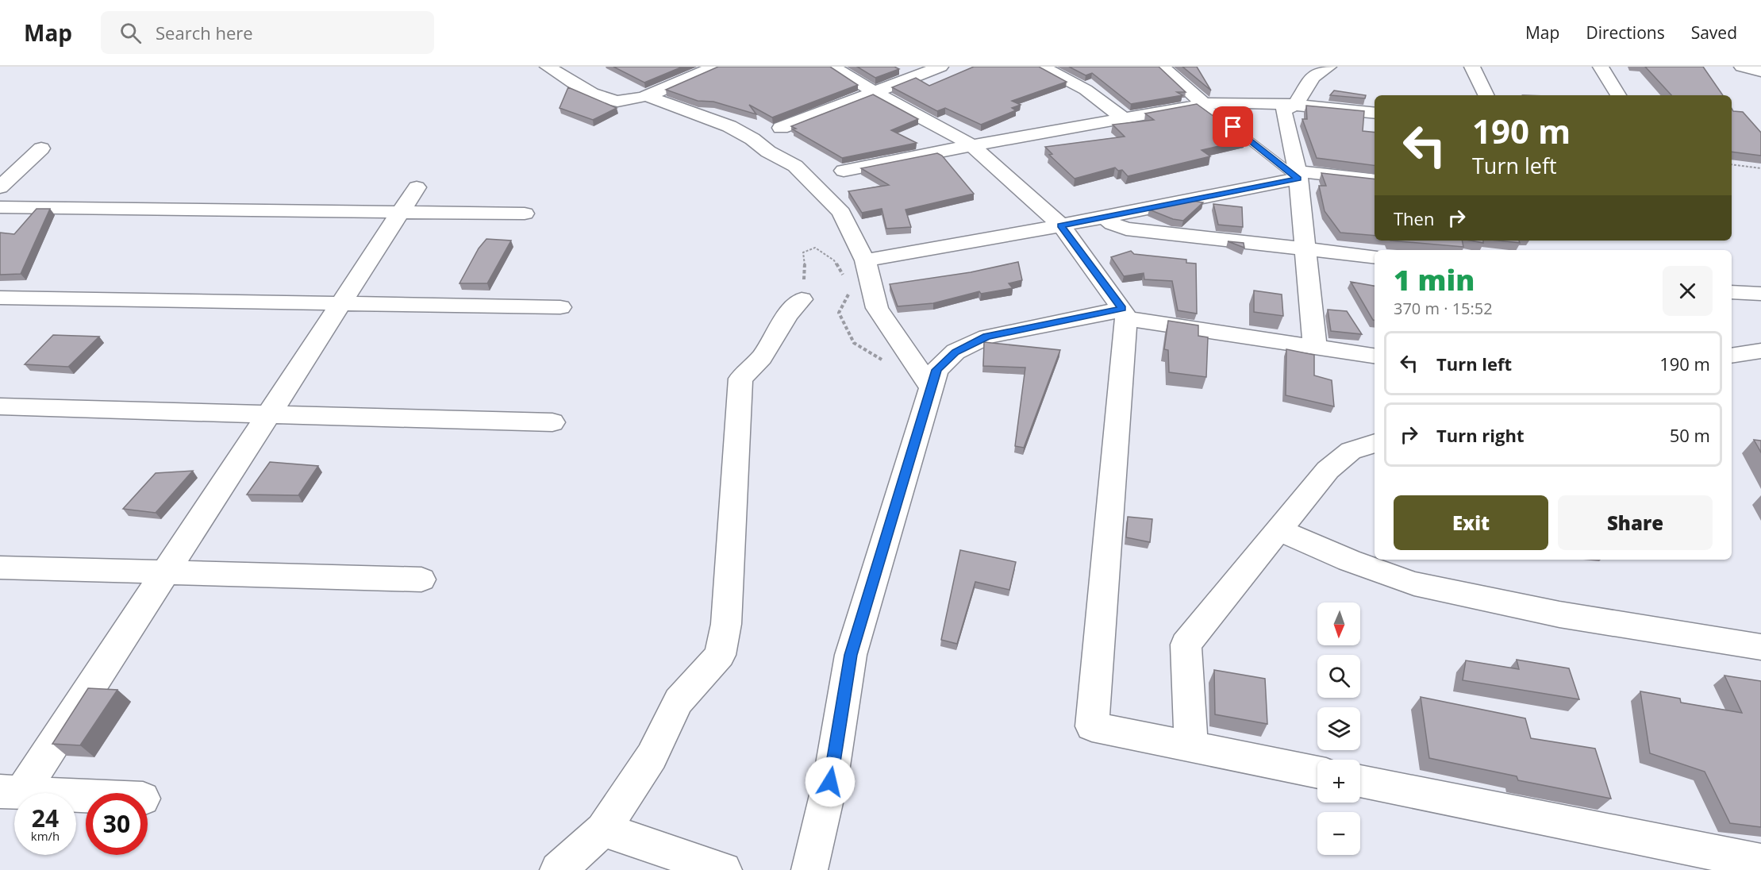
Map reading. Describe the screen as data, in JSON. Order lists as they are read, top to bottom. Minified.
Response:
{"north":"bottom","page":{"header":"Map","search":"Search here","nav":["Map","Directions","Saved"],"turn":["190 m","Turn left"],"then":"Then","heading":["1 min","370 m · 15:52"],"list":[{"name":"Turn left","value":"190 m"},{"name":"Turn right","value":"50 m"}],"buttons":["Exit","Share"],"map_buttons":["+","−"],"speed":"24 km/h","limit":"30"}}
